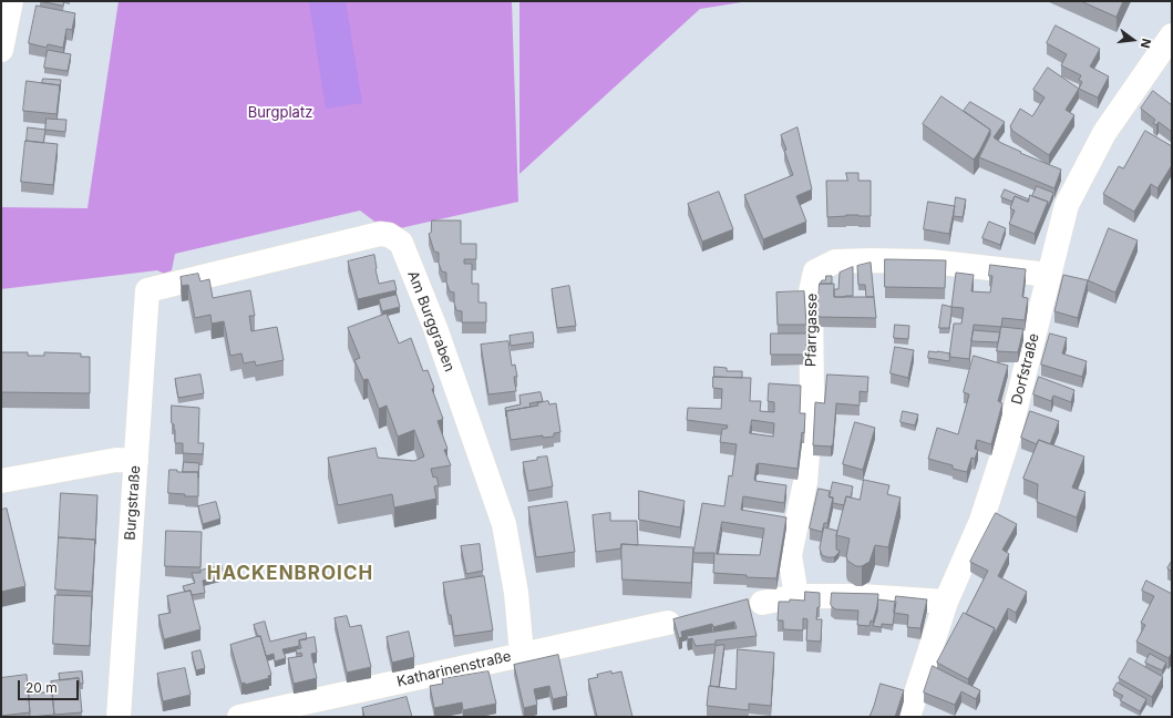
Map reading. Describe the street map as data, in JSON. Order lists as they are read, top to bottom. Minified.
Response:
{"streets":{"street":["Am Burggraben","Pfarrgasse","Dorfstraße","Burgstraße","Katharinenstraße"]},"crossings":[["Am Burggraben","Burgstraße"],["Am Burggraben","Katharinenstraße"],["Pfarrgasse","Dorfstraße"]],"districts":["HACKENBROICH"],"parks":["Burgplatz"],"scale_bar":"20 m","north":"right"}
